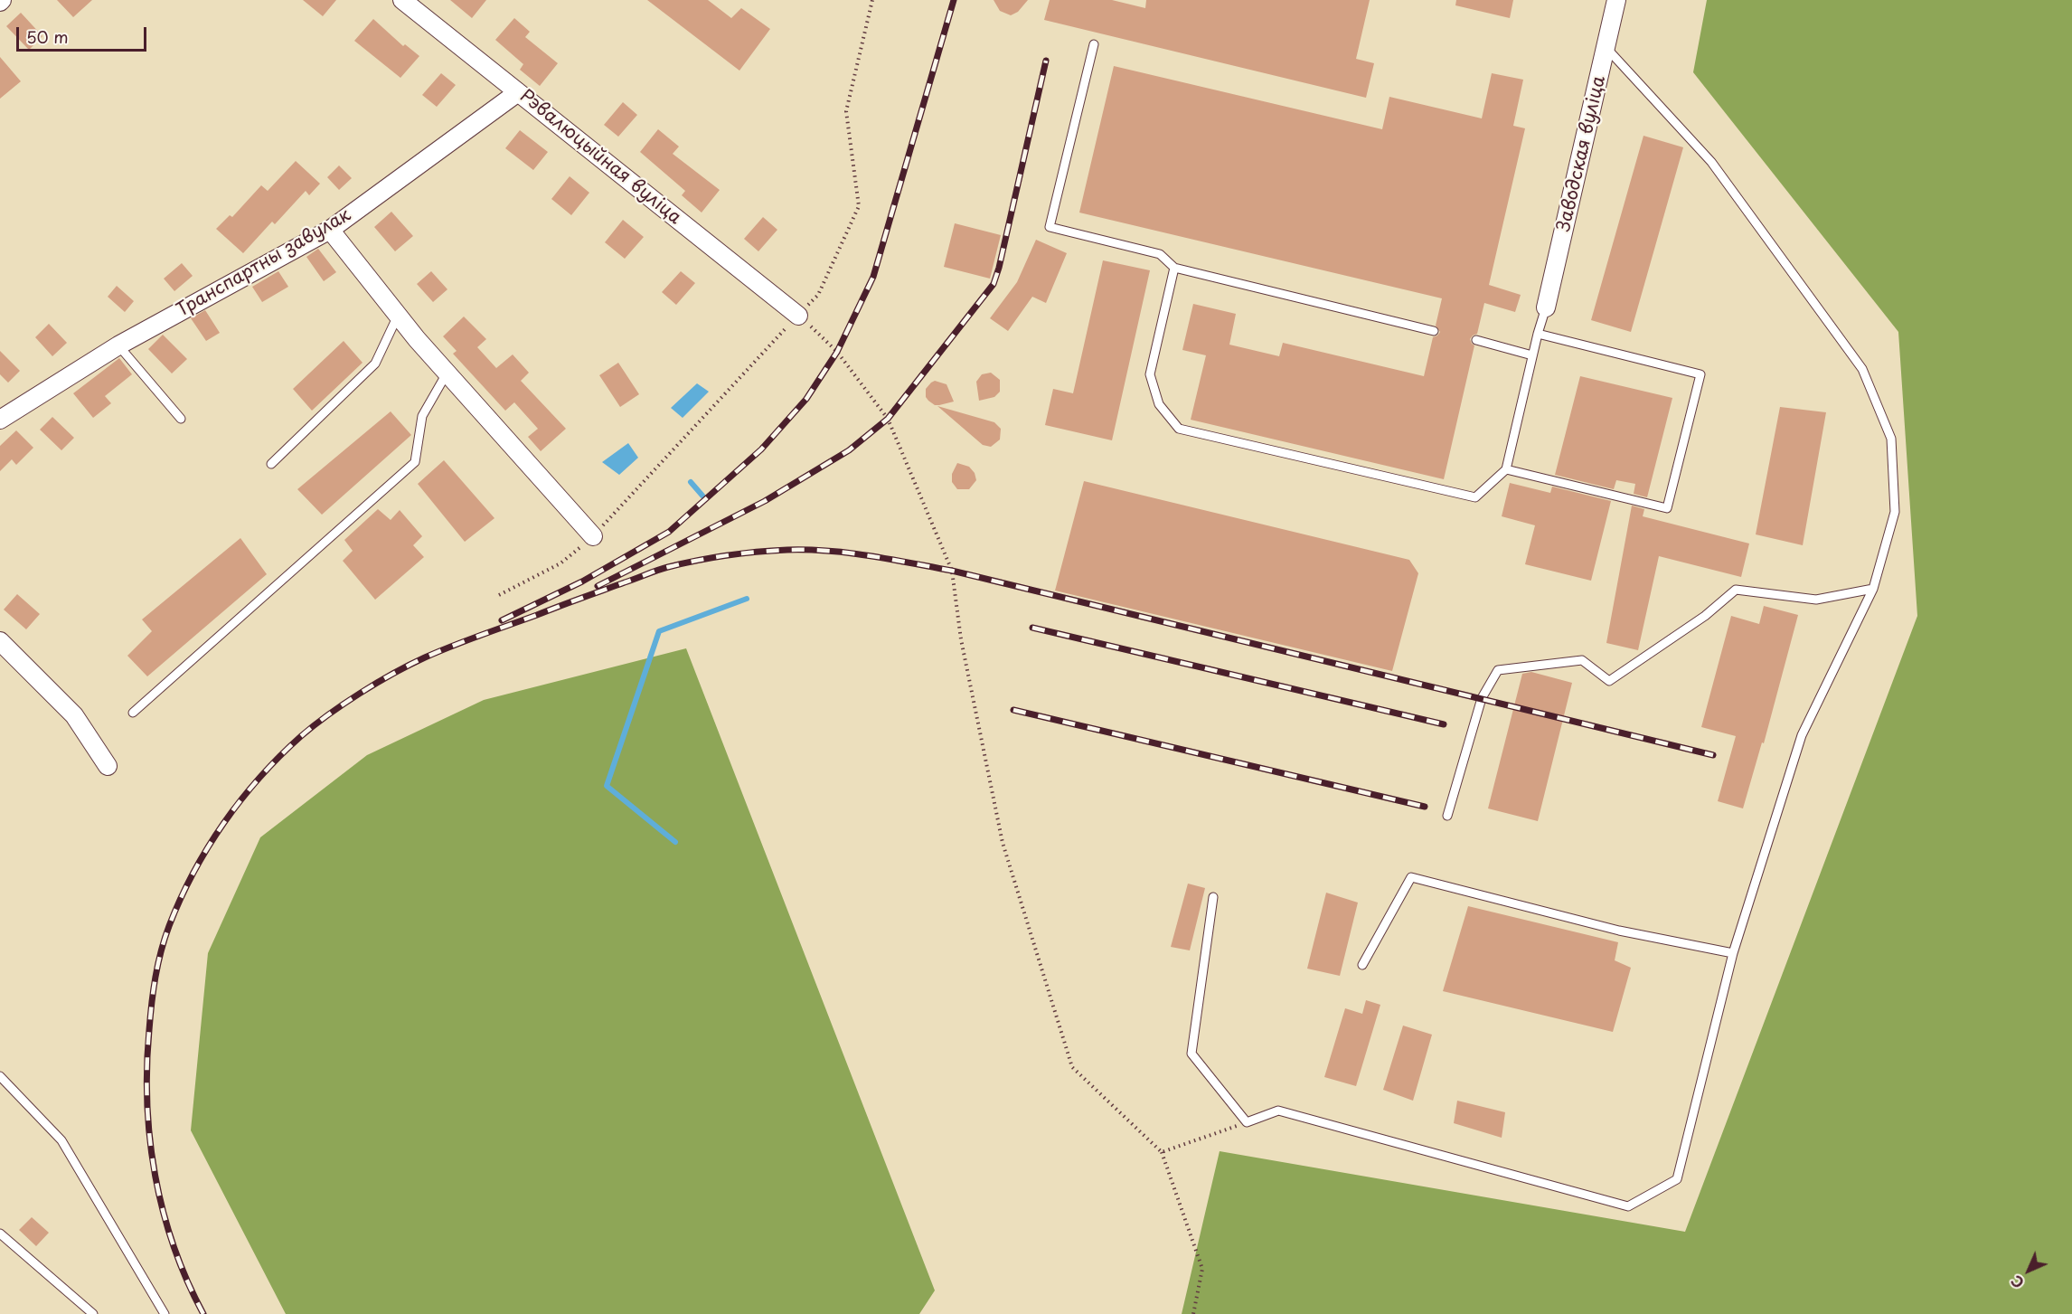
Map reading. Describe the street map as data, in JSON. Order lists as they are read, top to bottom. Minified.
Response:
{"streets":{"street":["Заводская вуліца","Рэвалюцыйная вуліца","Транспартны завулак"]},"crossings":[["Рэвалюцыйная вуліца","Транспартны завулак"]],"scale_bar":"50 m","north":"bottom left"}
